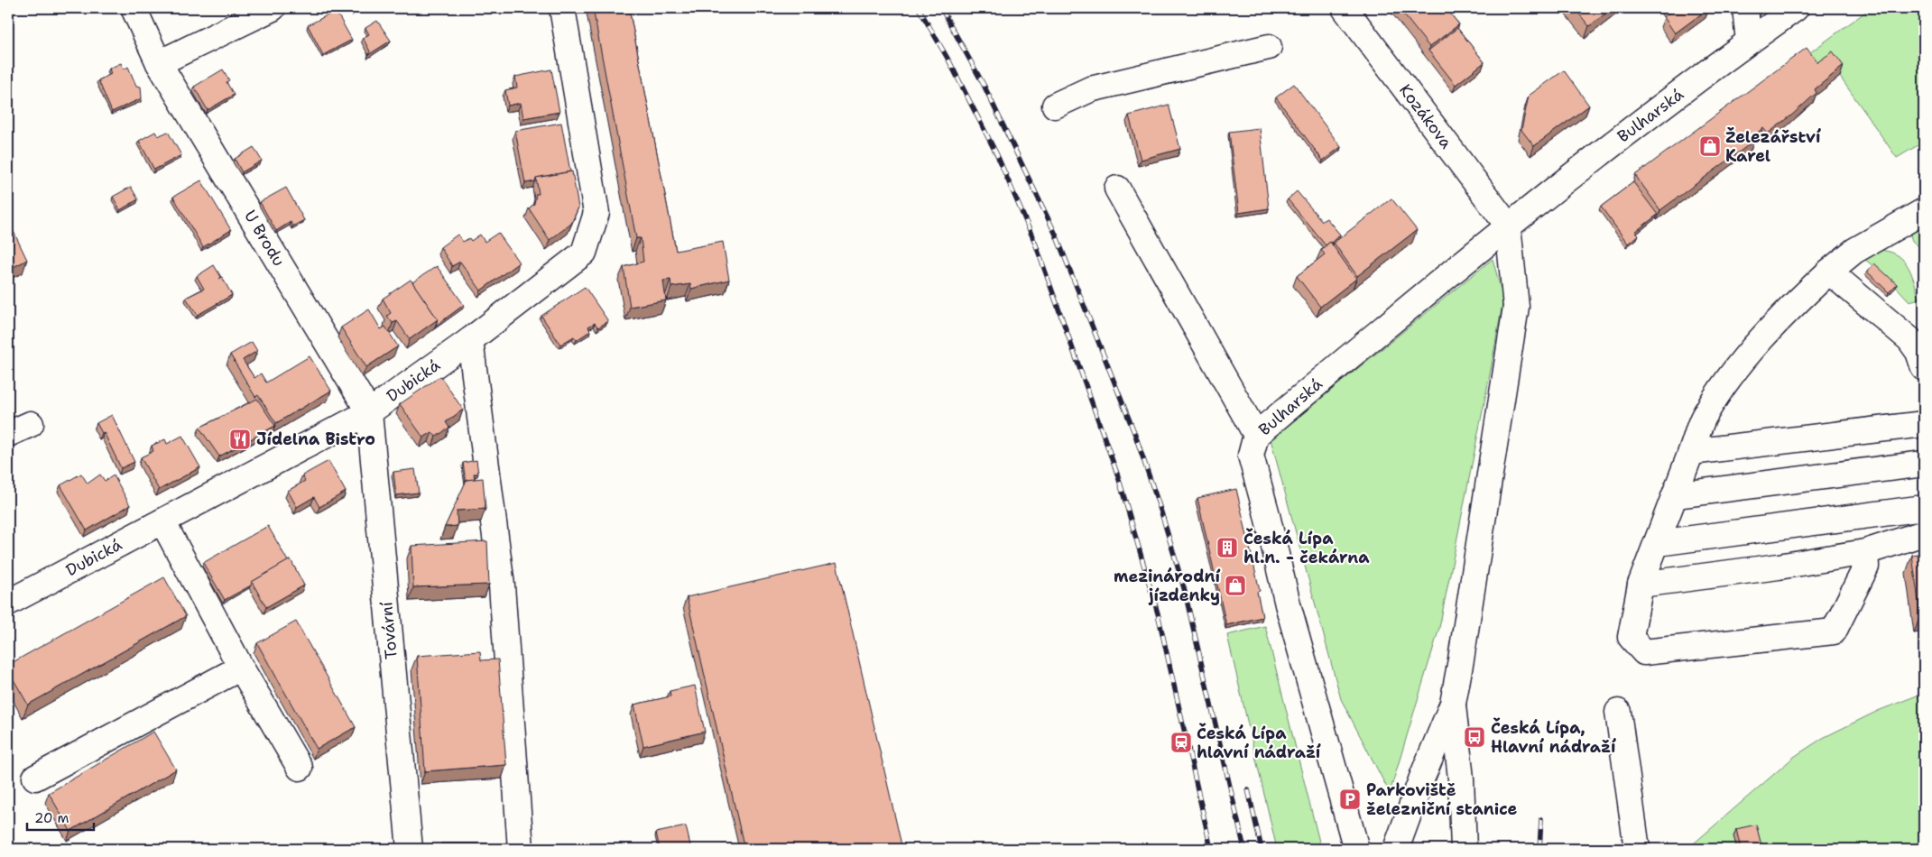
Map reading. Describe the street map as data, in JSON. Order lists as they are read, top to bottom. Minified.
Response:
{"streets":{"street":["Bulharská","Kozákova","U Brodu","Dubická","Tovární"]},"crossings":[["Bulharská","Kozákova"],["U Brodu","Dubická"],["U Brodu","Tovární"],["Dubická","Tovární"]],"places":{"shop":["Železářství Karel","mezinárodní jízdenky"],"restaurant":["Jídelna Bistro"],"building":["Česká Lípa hl.n. - čekárna"],"bus stop":["Česká Lípa, Hlavní nádraží"],"station":["Česká Lípa hlavní nádraží"],"parking":["Parkoviště železniční stanice"]},"scale_bar":"20 m"}
